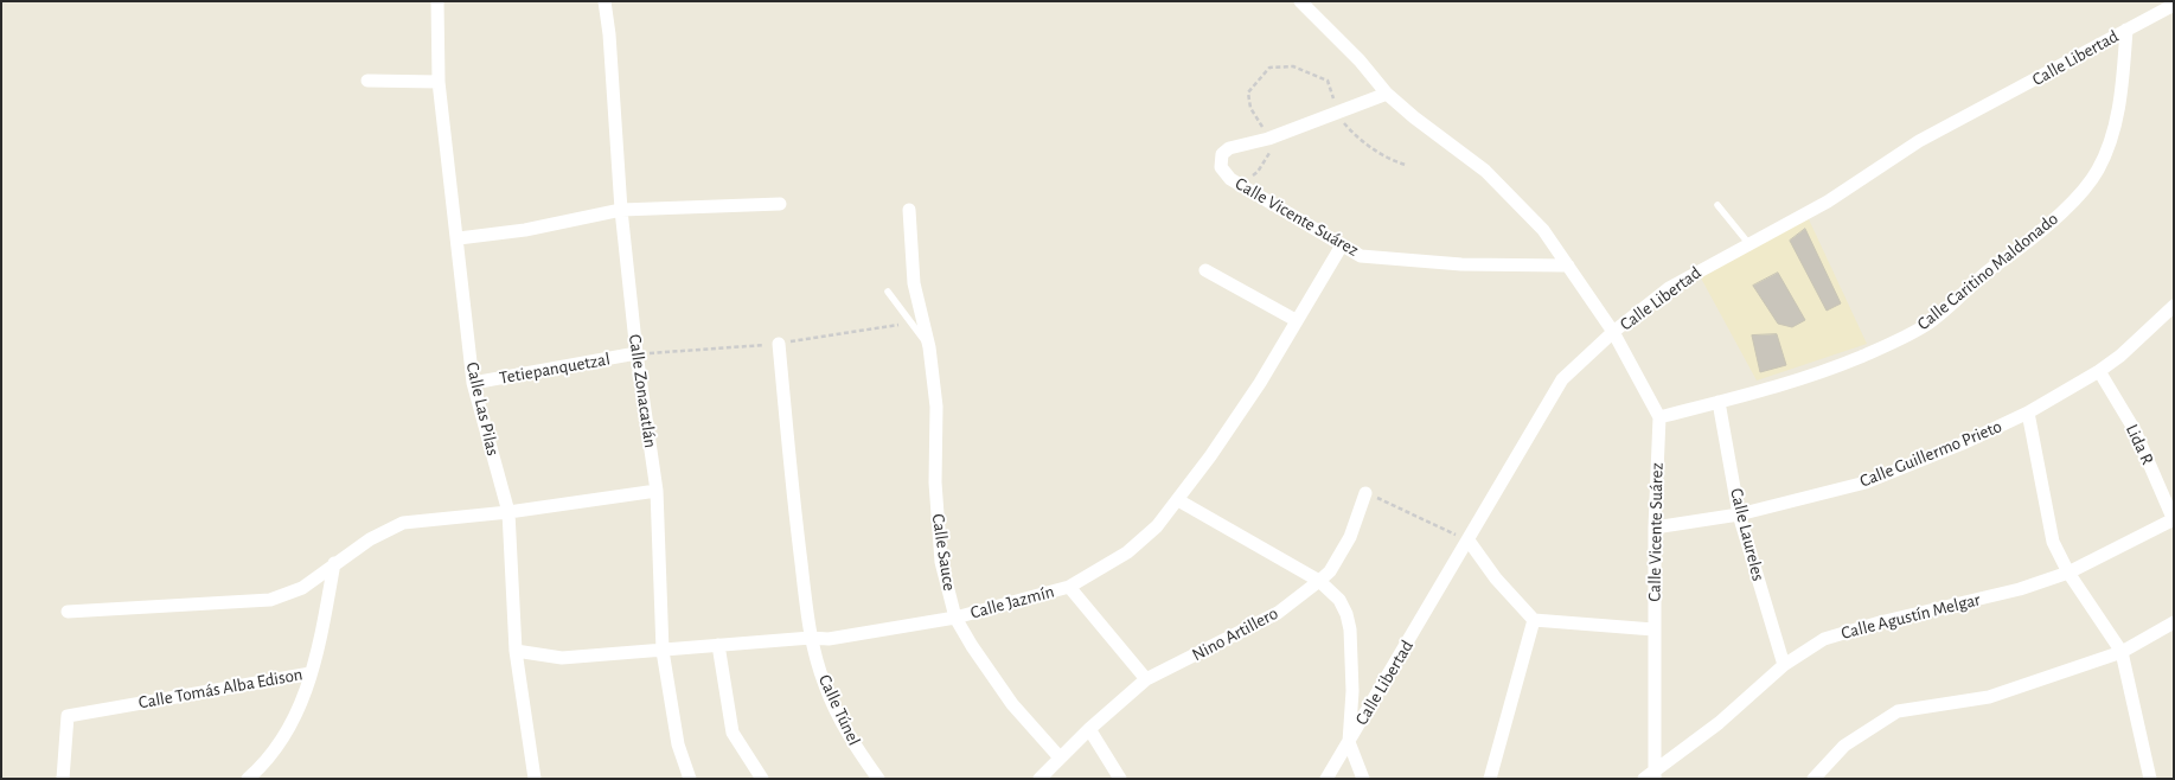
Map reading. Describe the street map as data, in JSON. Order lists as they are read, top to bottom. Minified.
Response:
{"streets":{"street":["Calle Libertad","Calle Vicente Suárez","Calle Caritino Maldonado","Tetiepanquetzal","Calle Zonacatlán","Calle Las Pilas","Lida R","Calle Guillermo Prieto","Calle Laureles","Calle Sauce","Calle Jazmín","Calle Agustín Melgar","Nino Artillero","Calle Tomás Alba Edison","Calle Túnel"]},"crossings":[["Calle Libertad","Calle Caritino Maldonado"],["Calle Vicente Suárez","Calle Caritino Maldonado"],["Calle Vicente Suárez","Calle Guillermo Prieto"],["Calle Vicente Suárez","Calle Jazmín"],["Calle Vicente Suárez","Calle Agustín Melgar"],["Calle Caritino Maldonado","Calle Laureles"],["Tetiepanquetzal","Calle Zonacatlán"],["Tetiepanquetzal","Calle Las Pilas"],["Calle Zonacatlán","Calle Jazmín"],["Calle Las Pilas","Calle Jazmín"],["Lida R","Calle Guillermo Prieto"],["Lida R","Calle Agustín Melgar"],["Calle Guillermo Prieto","Calle Laureles"],["Calle Laureles","Calle Agustín Melgar"],["Calle Sauce","Calle Jazmín"],["Calle Sauce","Nino Artillero"],["Calle Jazmín","Calle Túnel"]]}
